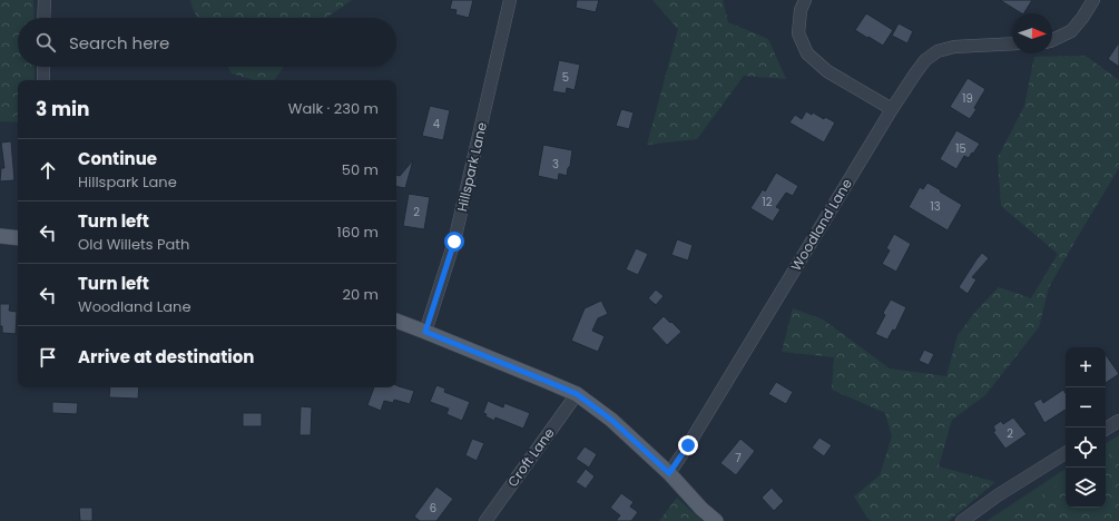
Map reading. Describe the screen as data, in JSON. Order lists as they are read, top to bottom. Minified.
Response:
{"streets":{"street":["Hillspark Lane","Woodland Lane","Croft Lane"]},"house_numbers":["5","19","4","15","3","12","13","2","2","7","6"],"north":"right","page":{"search":"Search here","heading":["3 min","Walk · 230 m"],"list":[["Continue","Hillspark Lane","50 m"],["Turn left","Old Willets Path","160 m"],["Turn left","Woodland Lane","20 m"],"Arrive at destination"],"map_buttons":["+","−"]}}
